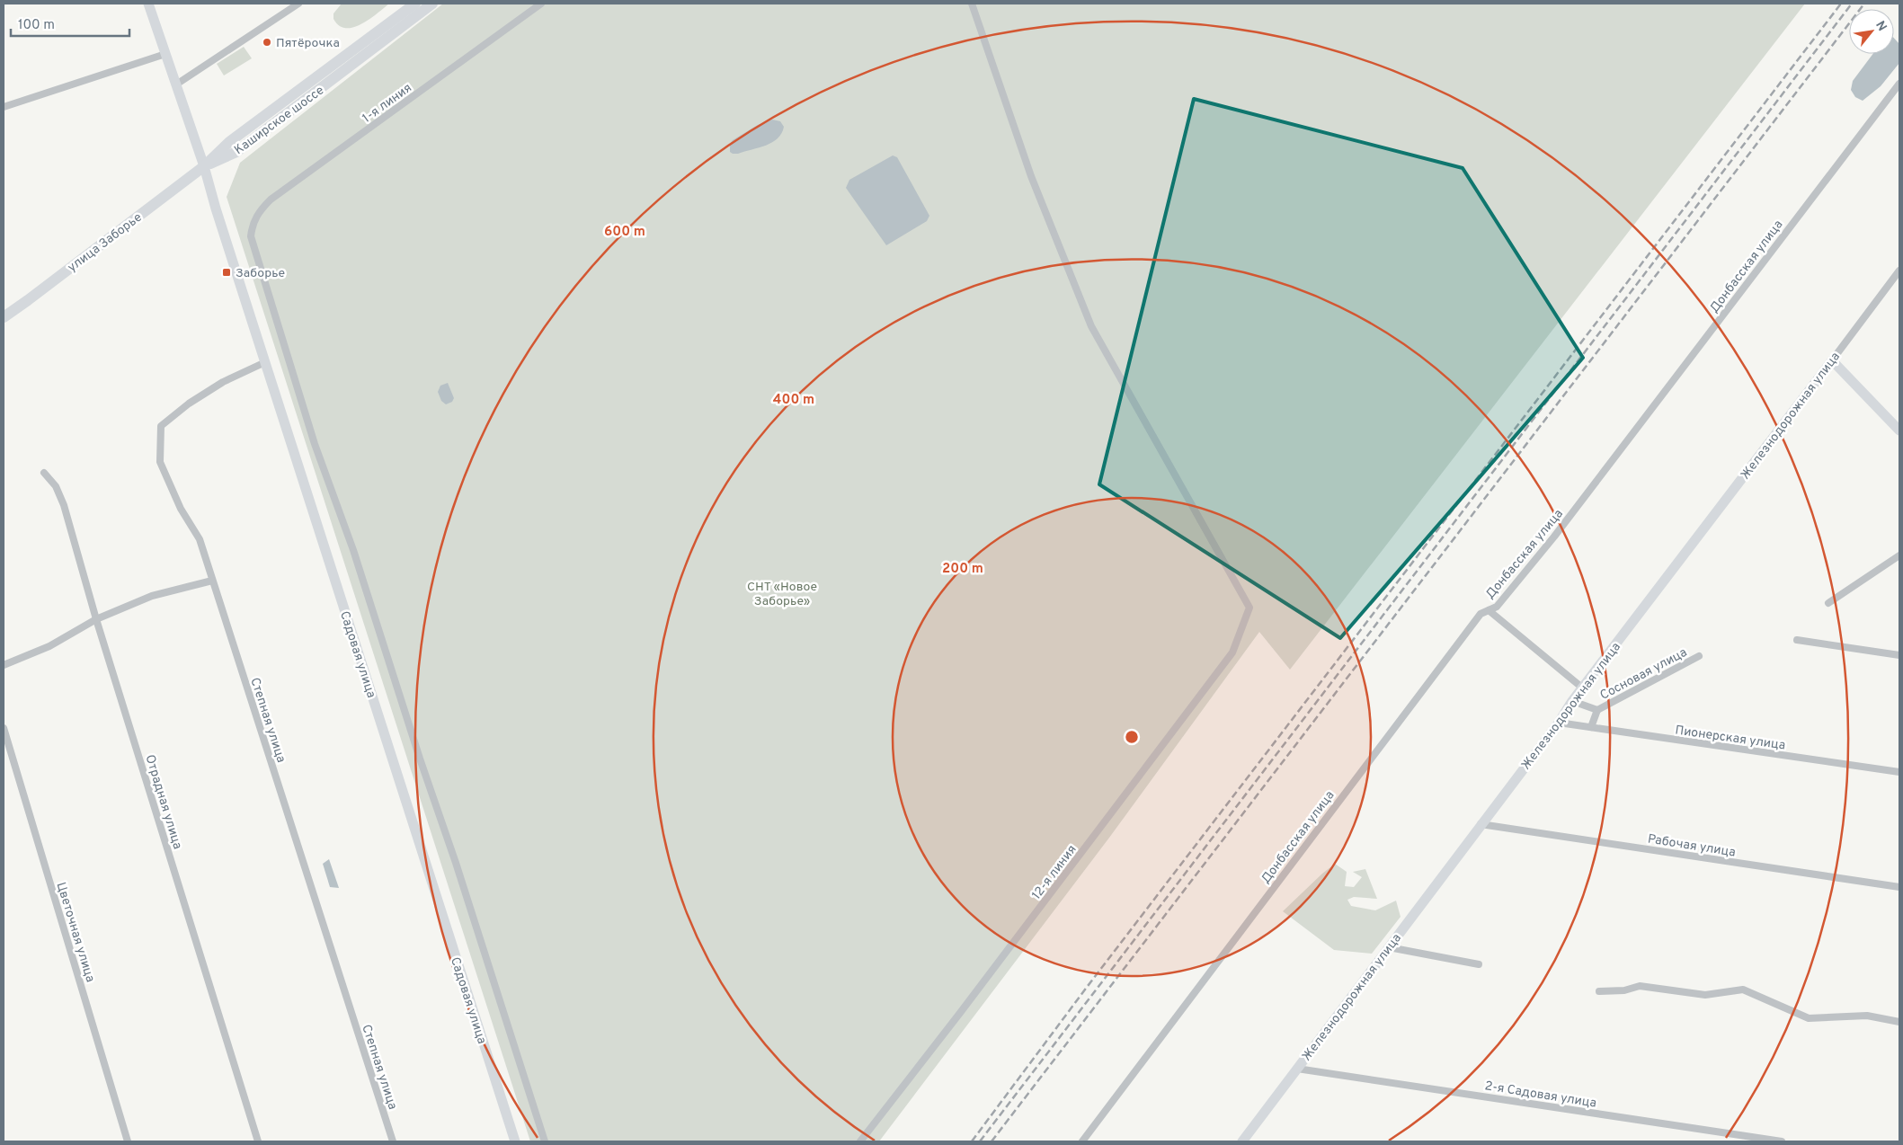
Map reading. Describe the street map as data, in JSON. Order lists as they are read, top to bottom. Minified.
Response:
{"streets":{"main road":["Каширское шоссе","улица Заборье"],"street":["1-я линия","Донбасская улица","Железнодорожная улица","Садовая улица","Сосновая улица","Степная улица","Пионерская улица","Отрадная улица","Рабочая улица","12-я линия","Цветочная улица","2-я Садовая улица"]},"crossings":[["Каширское шоссе","улица Заборье"],["Каширское шоссе","Садовая улица"],["улица Заборье","Садовая улица"],["Железнодорожная улица","Сосновая улица"],["Железнодорожная улица","Пионерская улица"],["Железнодорожная улица","Рабочая улица"],["Железнодорожная улица","2-я Садовая улица"],["Садовая улица","Степная улица"]],"parks":["СНТ «Новое Заборье»"],"places":{"other":["Пятёрочка"],"transit":["Заборье"]},"scale_bar":"100 m","north":"top right","rings":["600 m","400 m","200 m"]}
